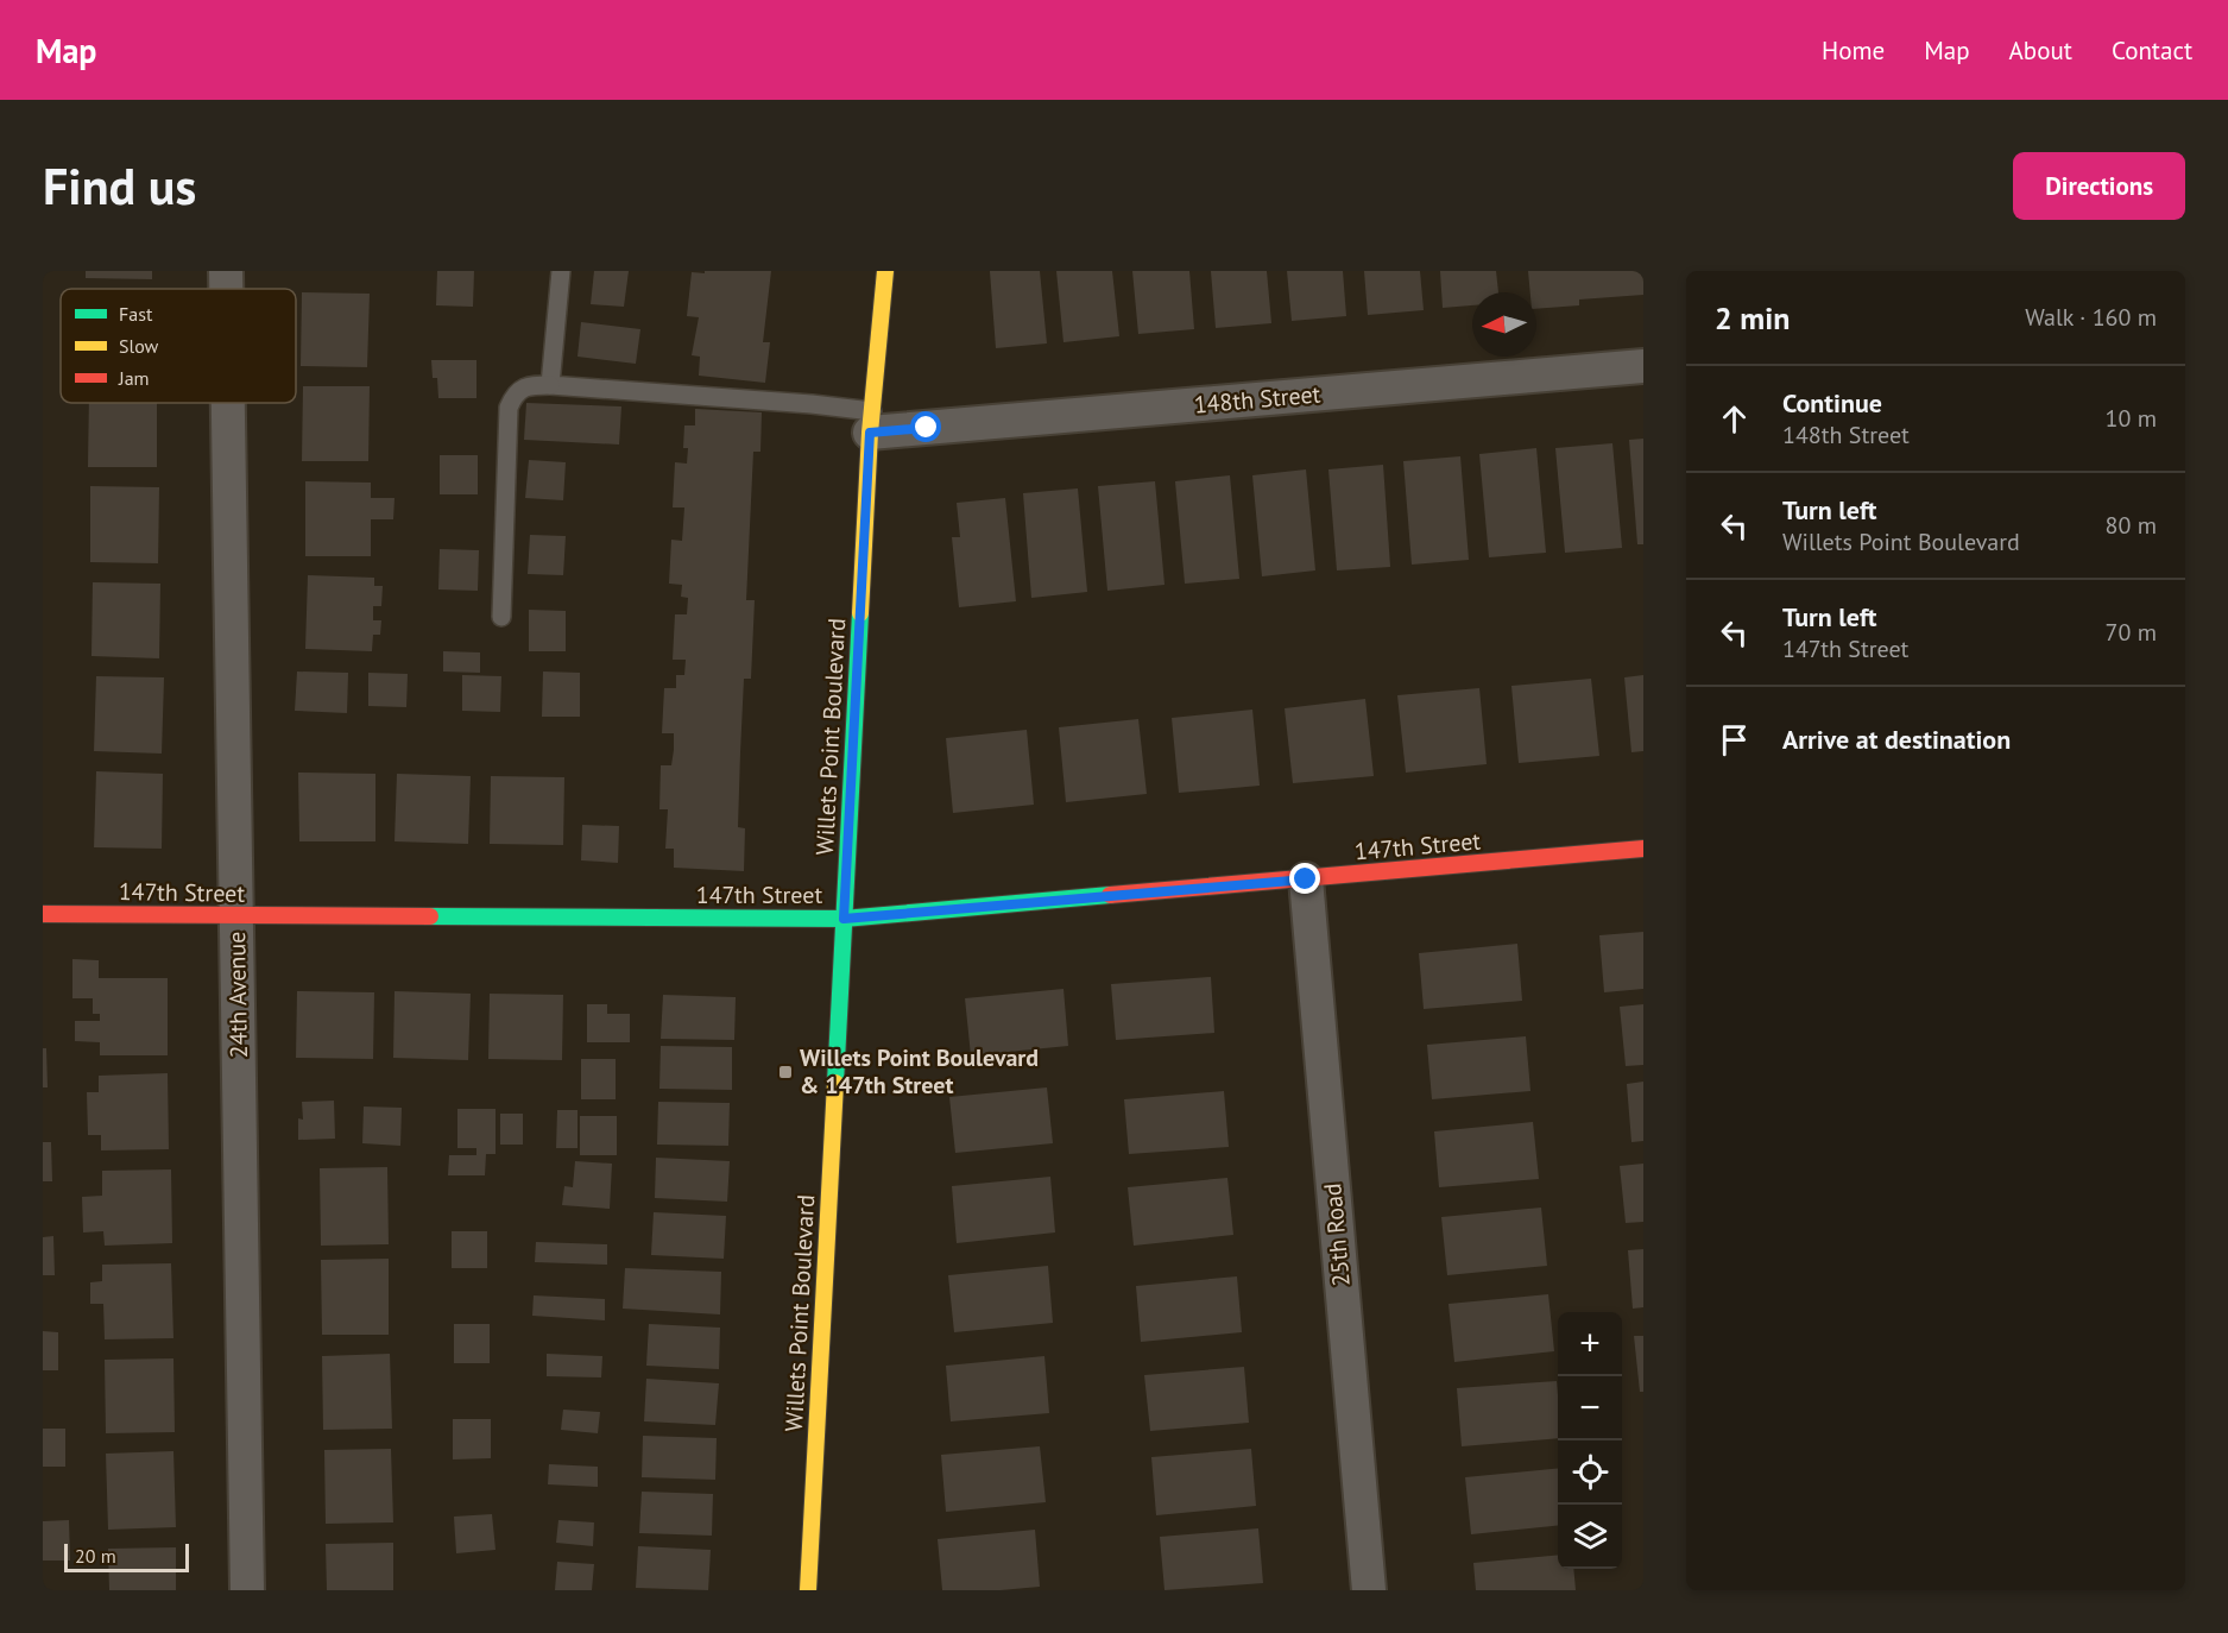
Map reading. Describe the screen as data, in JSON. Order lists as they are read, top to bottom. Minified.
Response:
{"streets":{"street":["148th Street","Willets Point Boulevard","147th Street","24th Avenue","25th Road"]},"crossings":[["148th Street","Willets Point Boulevard"],["Willets Point Boulevard","147th Street"],["147th Street","24th Avenue"],["147th Street","25th Road"]],"places":{"transit":["Willets Point Boulevard & 147th Street"]},"legend":["Fast","Slow","Jam"],"scale_bar":"20 m","north":"left","page":{"header":"Map","nav":["Home","Map","About","Contact"],"buttons":"Directions","title":"Find us","heading":["2 min","Walk · 160 m"],"list":[["Continue","148th Street","10 m"],["Turn left","Willets Point Boulevard","80 m"],["Turn left","147th Street","70 m"],"Arrive at destination"],"map_buttons":["+","−"],"scale":"20 m"}}
